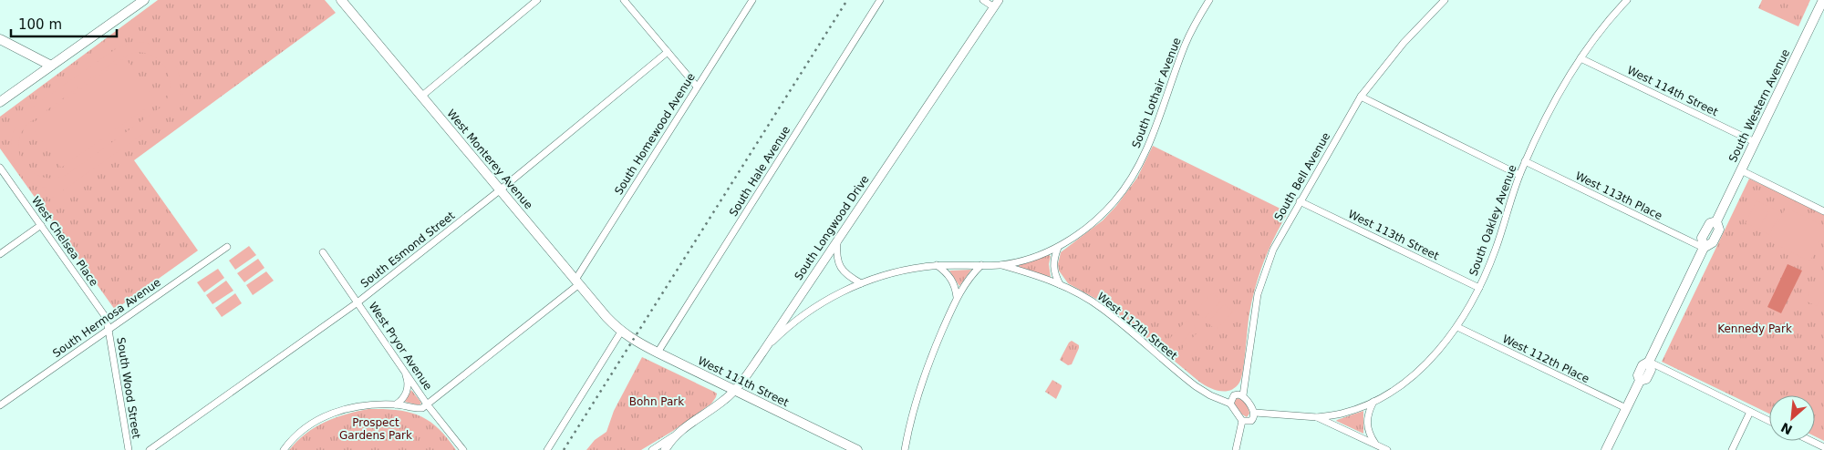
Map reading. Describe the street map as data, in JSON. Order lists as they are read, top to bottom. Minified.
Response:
{"streets":{"main road":["South Western Avenue","West Monterey Avenue","West 111th Street"],"street":["West 114th Street","South Lothair Avenue","South Homewood Avenue","South Hale Avenue","South Bell Avenue","West 113th Place","South Oakley Avenue","South Longwood Drive","West 113th Street","West Chelsea Place","South Esmond Street","South Hermosa Avenue","West 112th Street","West Pryor Avenue","West 112th Place","South Wood Street"]},"crossings":[["West 114th Street","South Western Avenue"],["West 114th Street","South Oakley Avenue"],["South Lothair Avenue","South Longwood Drive"],["South Lothair Avenue","West 112th Street"],["South Western Avenue","West 113th Place"],["South Western Avenue","West 112th Place"],["South Homewood Avenue","West Monterey Avenue"],["South Homewood Avenue","West Pryor Avenue"],["West Monterey Avenue","South Esmond Street"],["West Monterey Avenue","West 111th Street"],["South Hale Avenue","West 111th Street"],["South Bell Avenue","West 113th Street"],["West 113th Place","South Oakley Avenue"],["South Oakley Avenue","West 113th Street"],["South Oakley Avenue","West 112th Place"],["South Longwood Drive","West 111th Street"],["West Chelsea Place","South Hermosa Avenue"],["West Chelsea Place","South Wood Street"],["South Esmond Street","West Pryor Avenue"],["South Hermosa Avenue","South Wood Street"]],"parks":["Kennedy Park","Bohn Park","Prospect Gardens Park"],"scale_bar":"100 m","north":"bottom left"}
